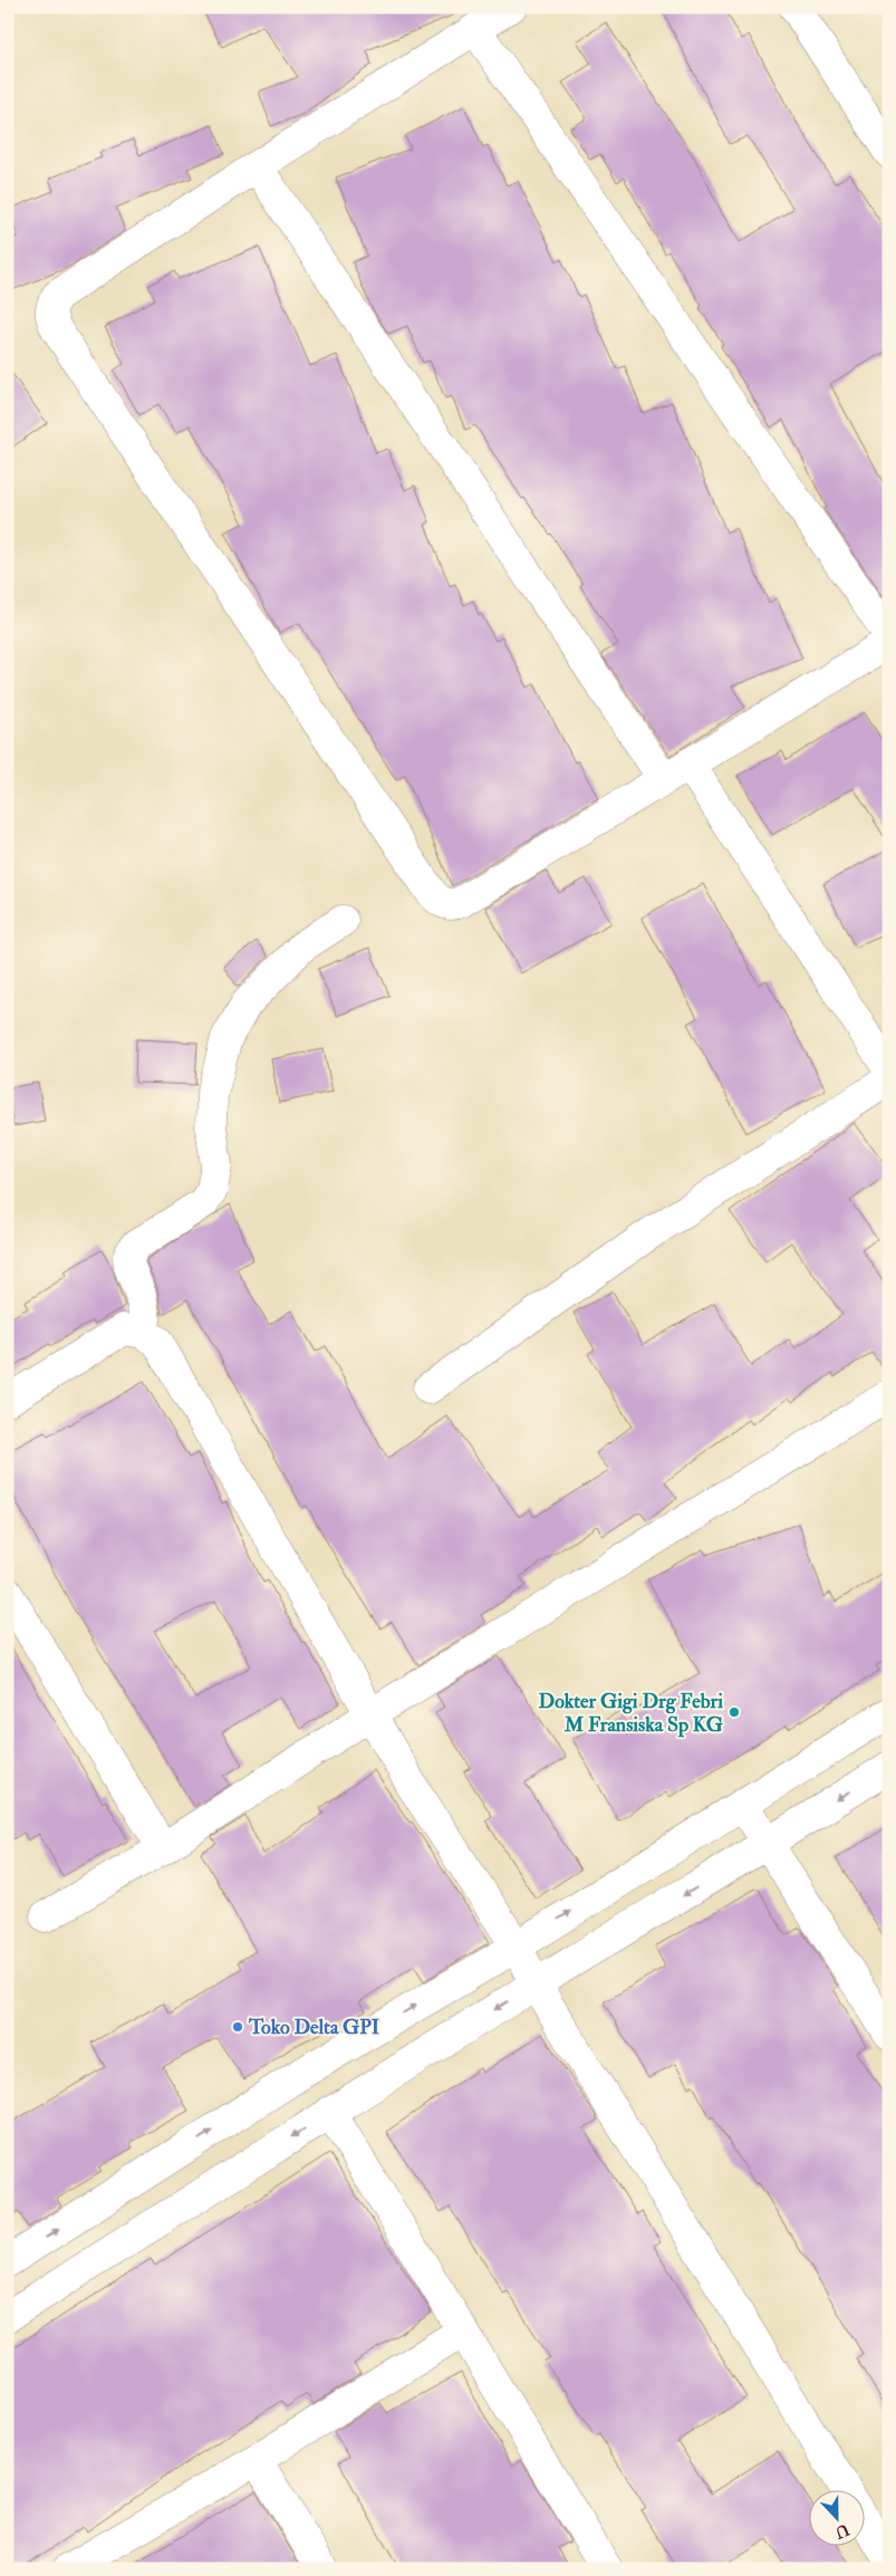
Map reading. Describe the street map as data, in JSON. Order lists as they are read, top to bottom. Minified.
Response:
{"places":["Dokter Gigi Drg Febri M Fransiska Sp KG","Toko Delta GPI"],"north":"bottom"}
